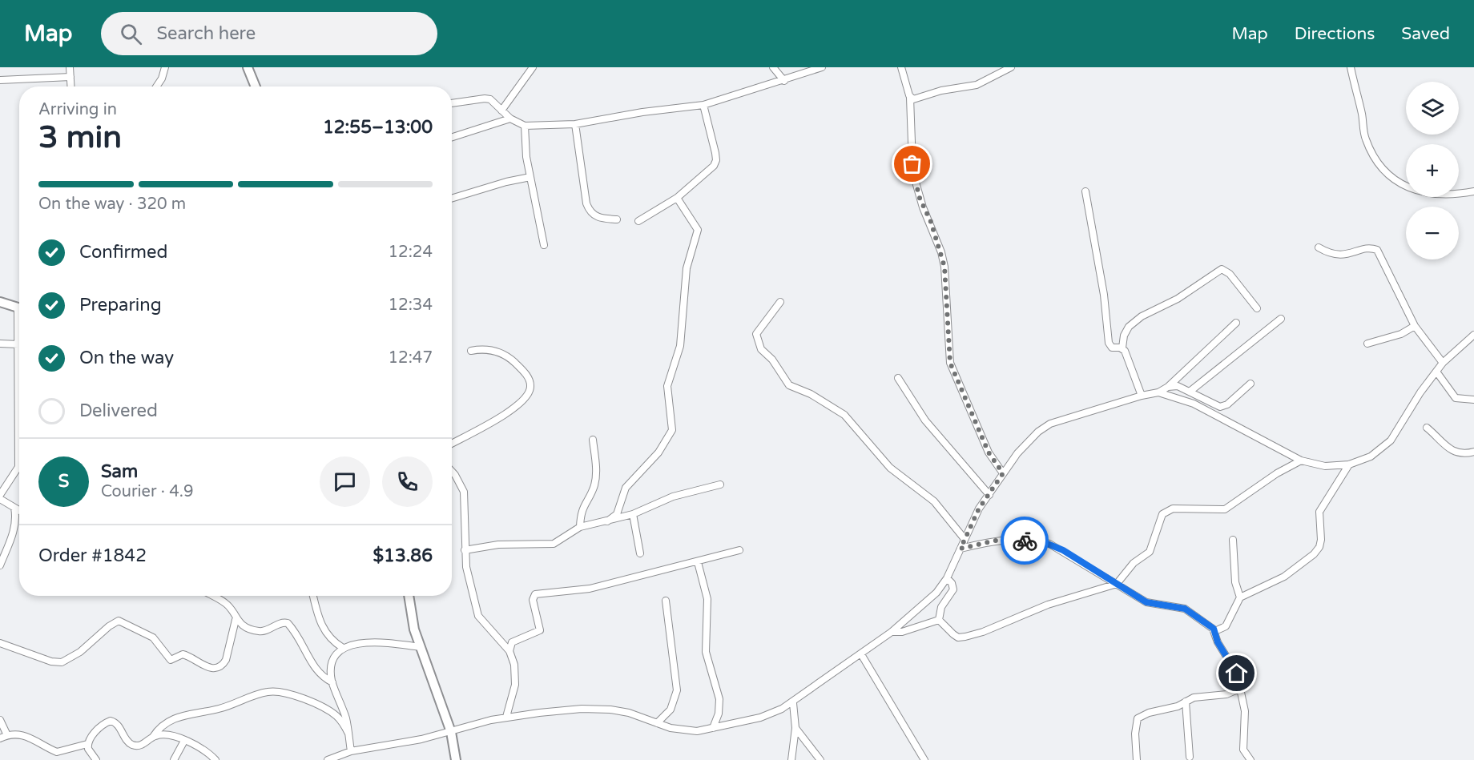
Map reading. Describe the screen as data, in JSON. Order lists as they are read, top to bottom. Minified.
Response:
{"page":{"header":"Map","search":"Search here","nav":["Map","Directions","Saved"],"map_buttons":["+","−"],"heading":["3 min","Arriving in","12:55–13:00"],"panel":["Sam","Courier · 4.9","Order #1842","$13.86"],"bar":"On the way · 320 m","list":[["Confirmed","12:24"],["Preparing","12:34"],["On the way","12:47"],"Delivered"],"round":"S"}}
